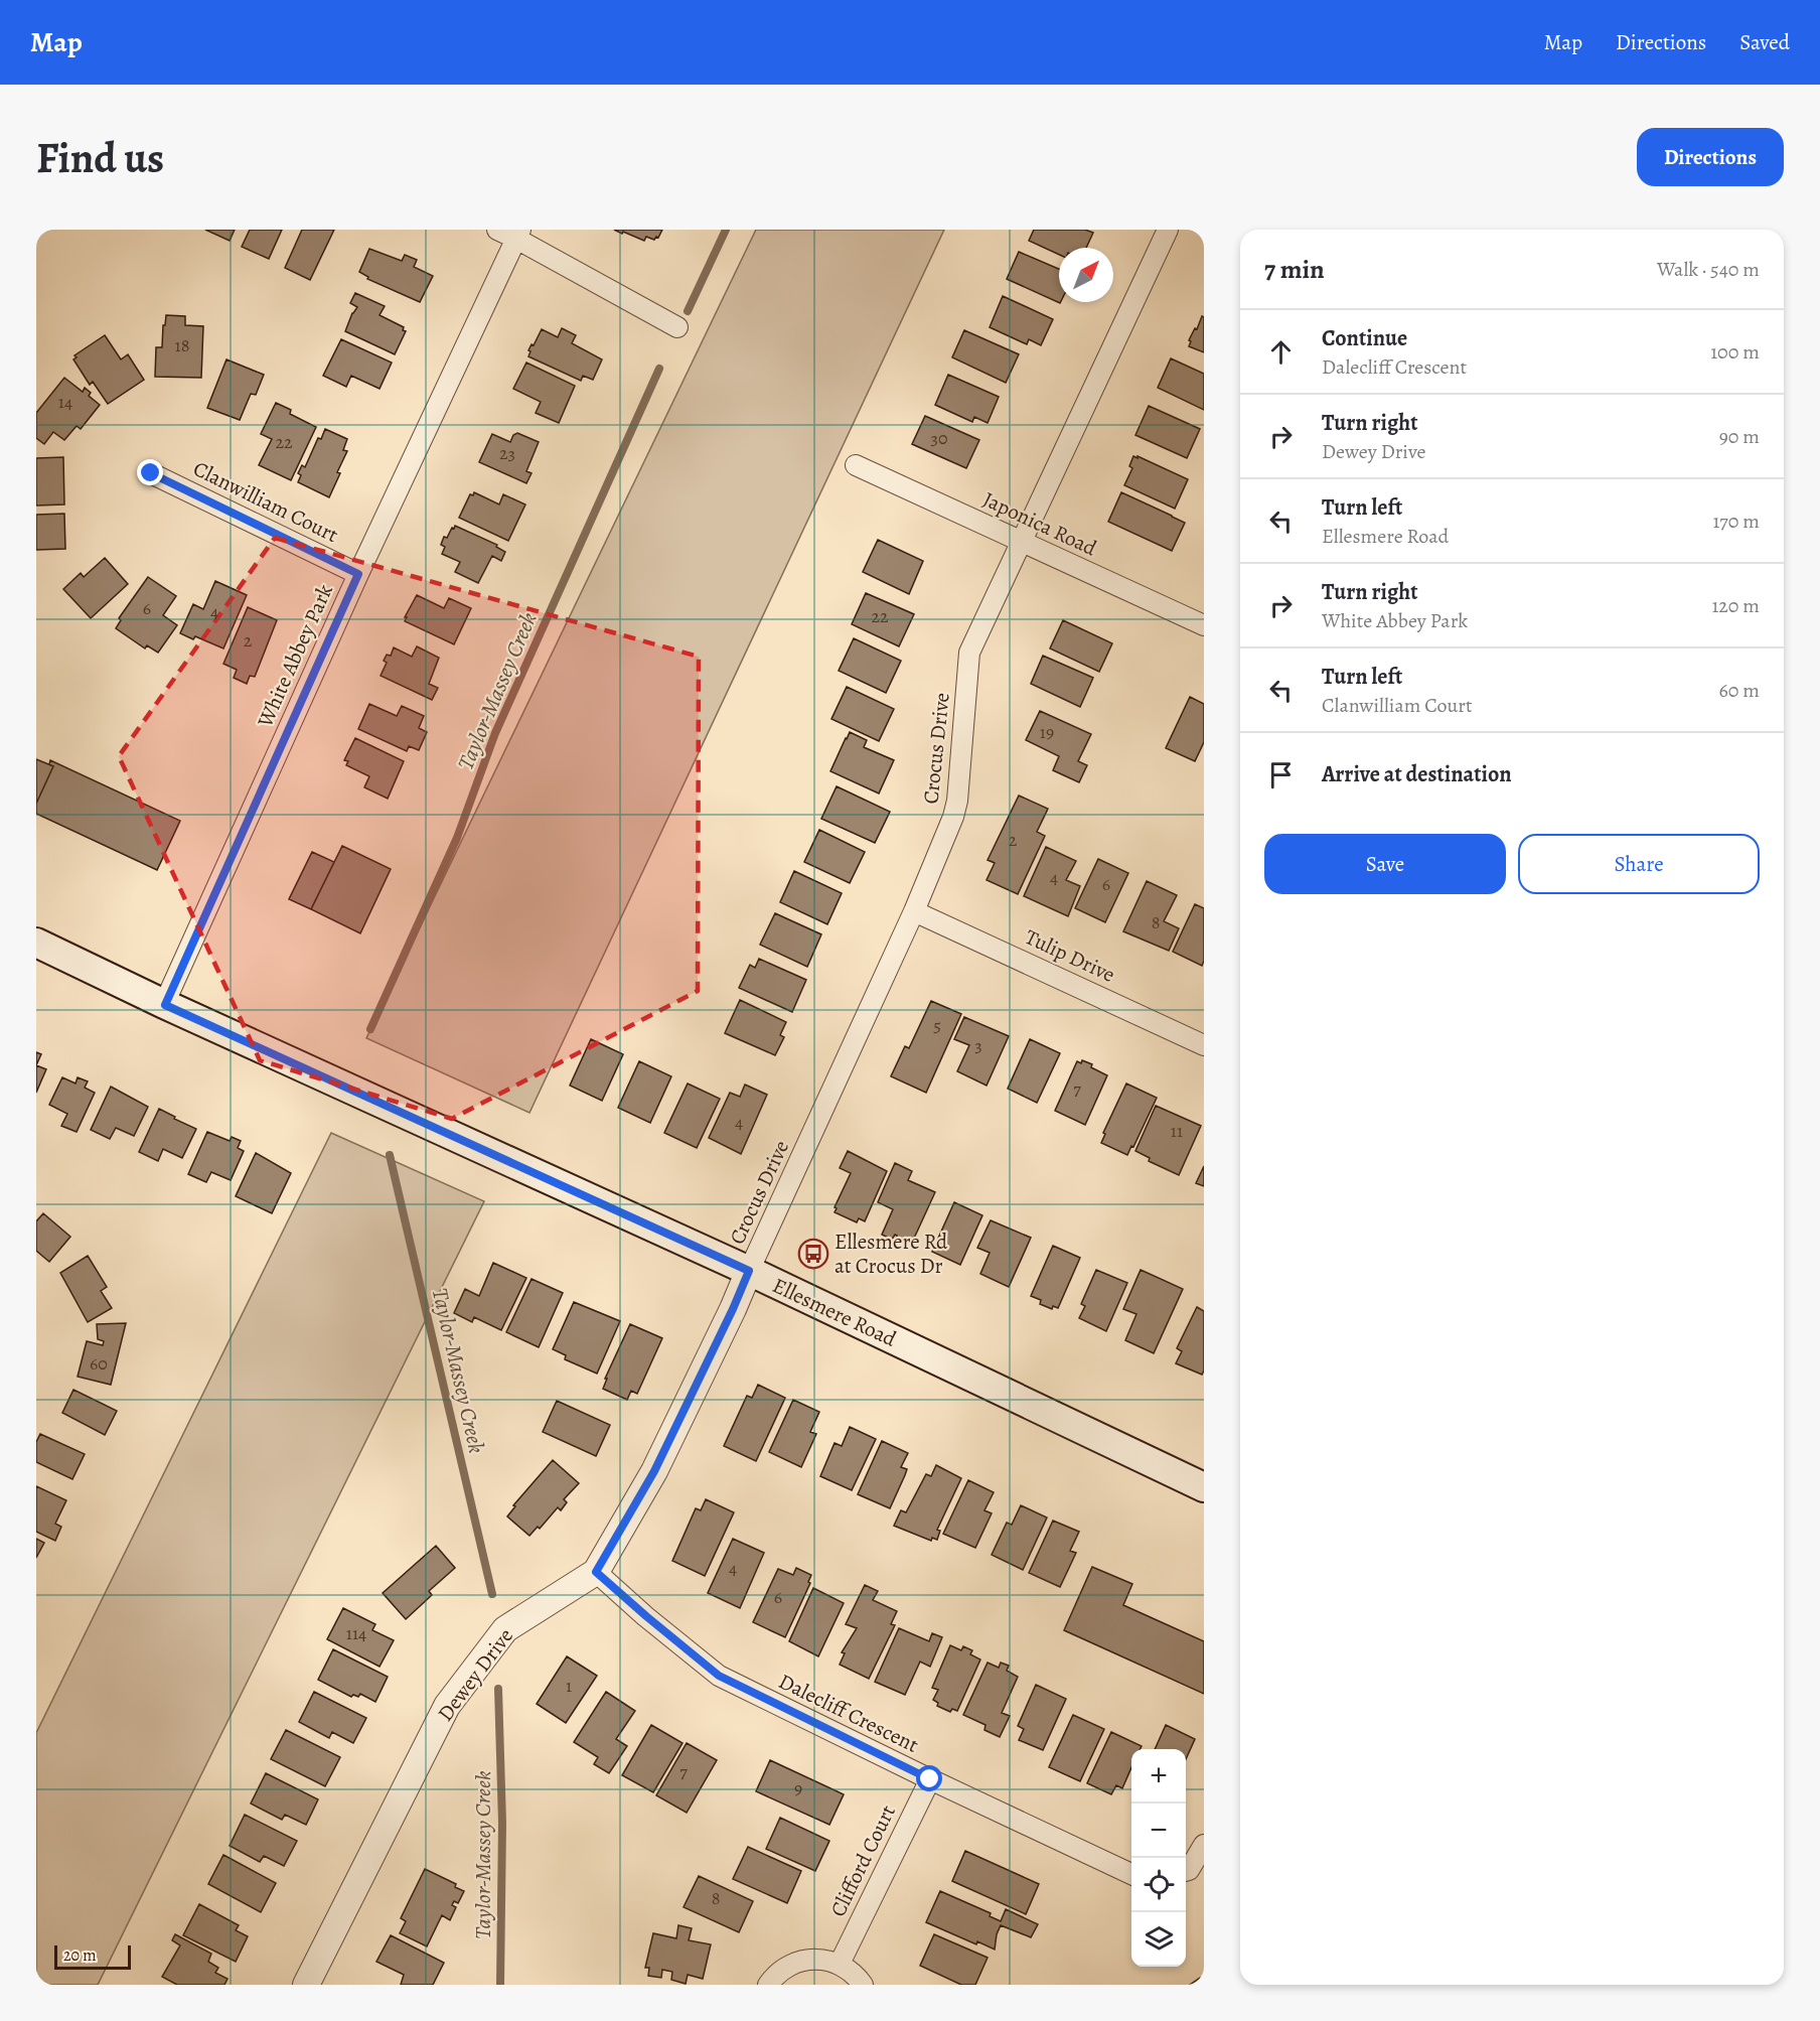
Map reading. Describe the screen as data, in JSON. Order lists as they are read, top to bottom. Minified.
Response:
{"streets":{"main road":["Ellesmere Road"],"street":["Clanwilliam Court","Japonica Road","White Abbey Park","Crocus Drive","Tulip Drive","Dewey Drive","Dalecliff Crescent","Clifford Court"]},"crossings":[["Clanwilliam Court","White Abbey Park"],["Japonica Road","Crocus Drive"],["White Abbey Park","Ellesmere Road"],["Crocus Drive","Tulip Drive"],["Crocus Drive","Ellesmere Road"],["Crocus Drive","Dewey Drive"],["Ellesmere Road","Dewey Drive"],["Dewey Drive","Dalecliff Crescent"],["Dalecliff Crescent","Clifford Court"]],"water":["Taylor-Massey Creek"],"places":{"bus stop":["Ellesmere Rd at Crocus Dr"]},"house_numbers":["18","14","30","22","23","6","4","22","2","19","2","4","6","8","5","3","7","4","11","60","4","6","114","1","7","9","8"],"scale_bar":"20 m","north":"top right","page":{"header":"Map","nav":["Map","Directions","Saved"],"buttons":["Directions",["Save","Share"]],"title":"Find us","heading":["7 min","Walk · 540 m"],"list":[["Continue","Dalecliff Crescent","100 m"],["Turn right","Dewey Drive","90 m"],["Turn left","Ellesmere Road","170 m"],["Turn right","White Abbey Park","120 m"],["Turn left","Clanwilliam Court","60 m"],"Arrive at destination"],"map_buttons":["+","−"],"scale":"20 m"}}
